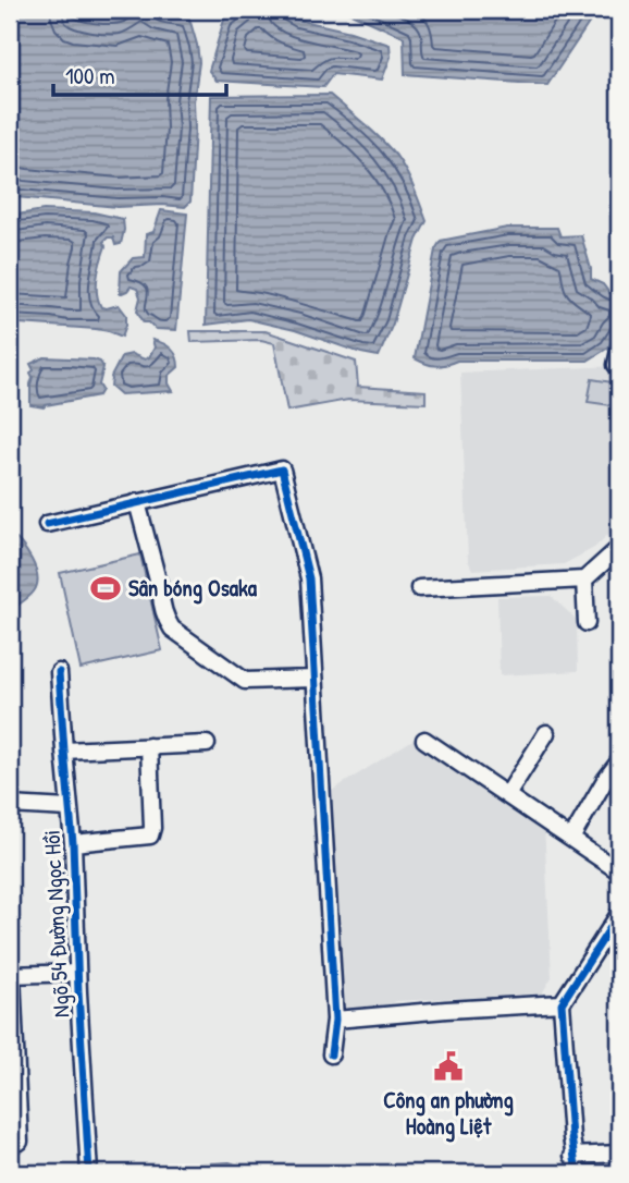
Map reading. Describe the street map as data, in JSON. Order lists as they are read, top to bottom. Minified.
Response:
{"streets":{"street":["Ngõ 54 Đường Ngọc Hồi"]},"places":{"sports":["Sân bóng Osaka"],"public building":["Công an phường Hoàng Liệt"]},"scale_bar":"100 m"}
